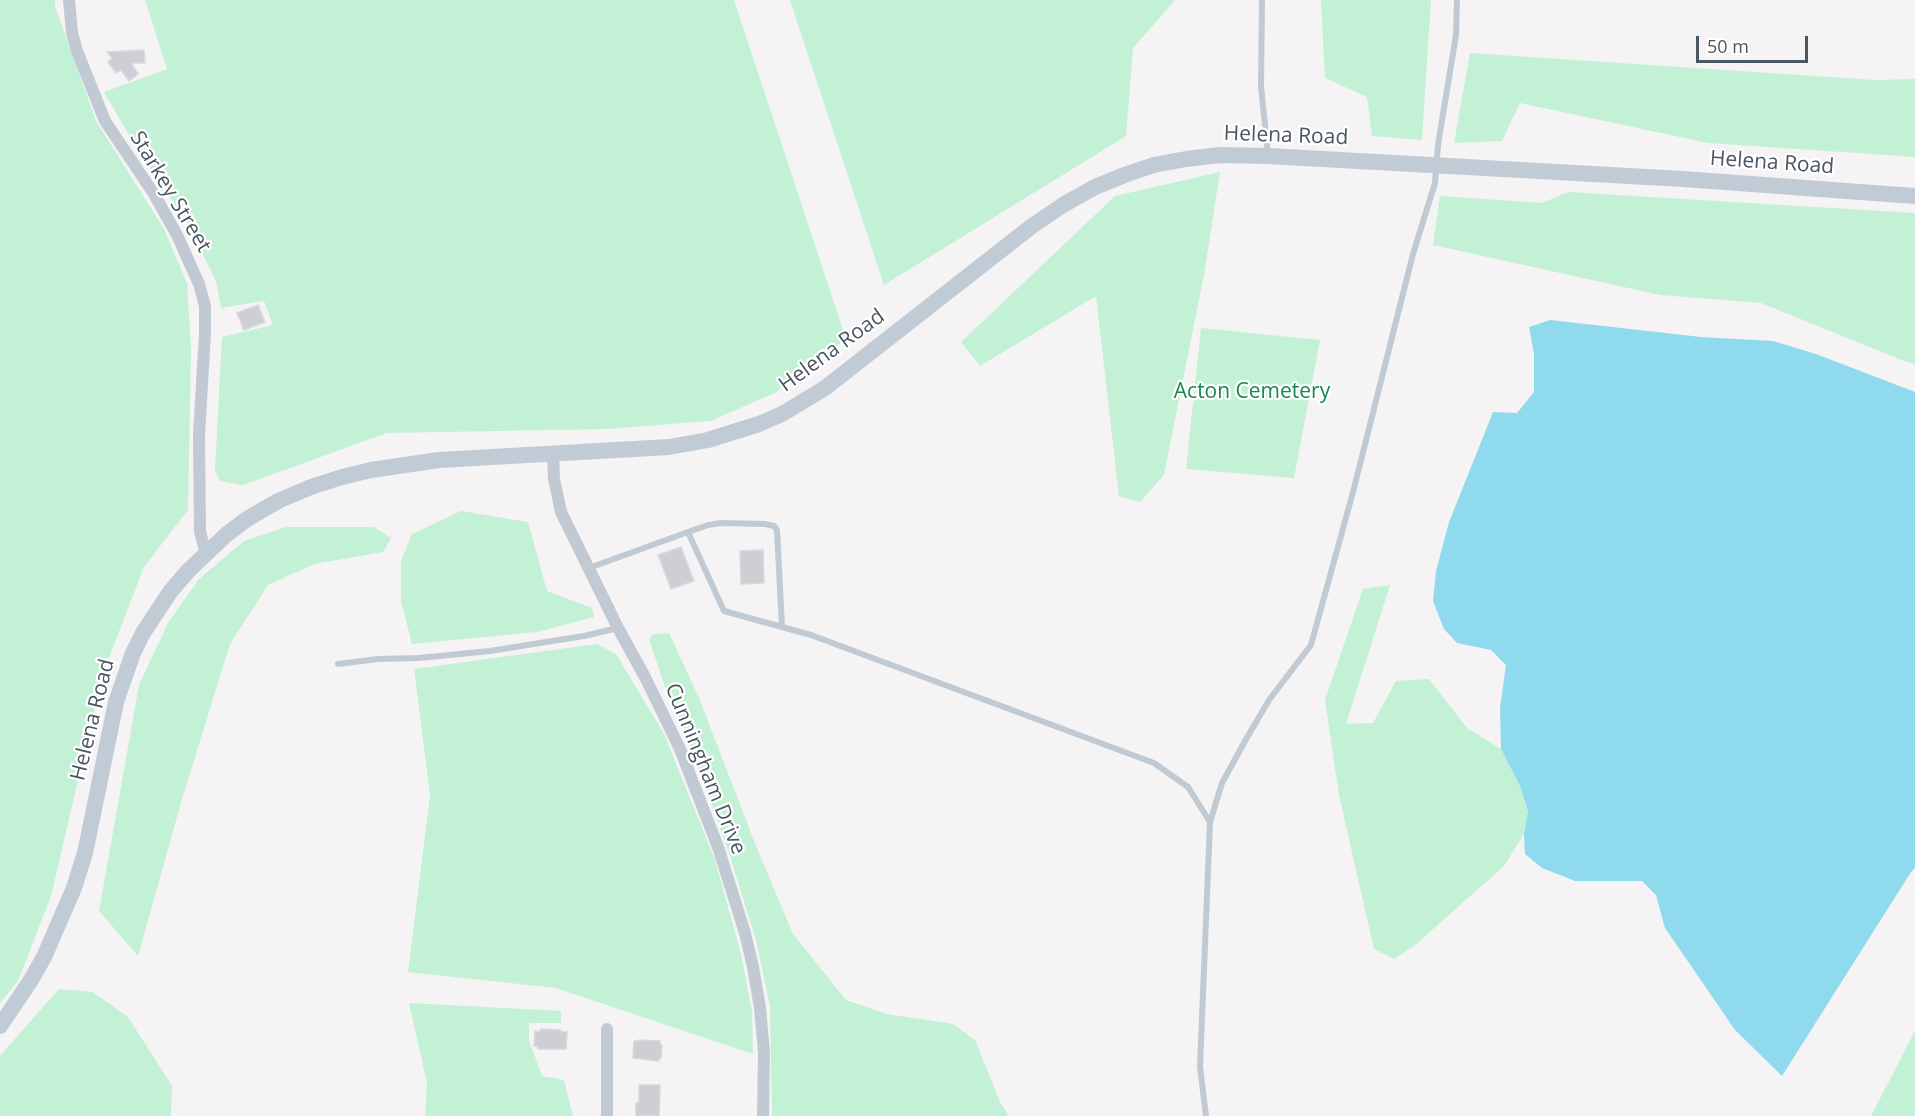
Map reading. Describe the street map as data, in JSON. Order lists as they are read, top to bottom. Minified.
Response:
{"streets":{"main road":["Helena Road"],"street":["Starkey Street","Cunningham Drive"]},"crossings":[["Helena Road","Starkey Street"],["Helena Road","Cunningham Drive"]],"parks":["Acton Cemetery"],"scale_bar":"50 m"}
